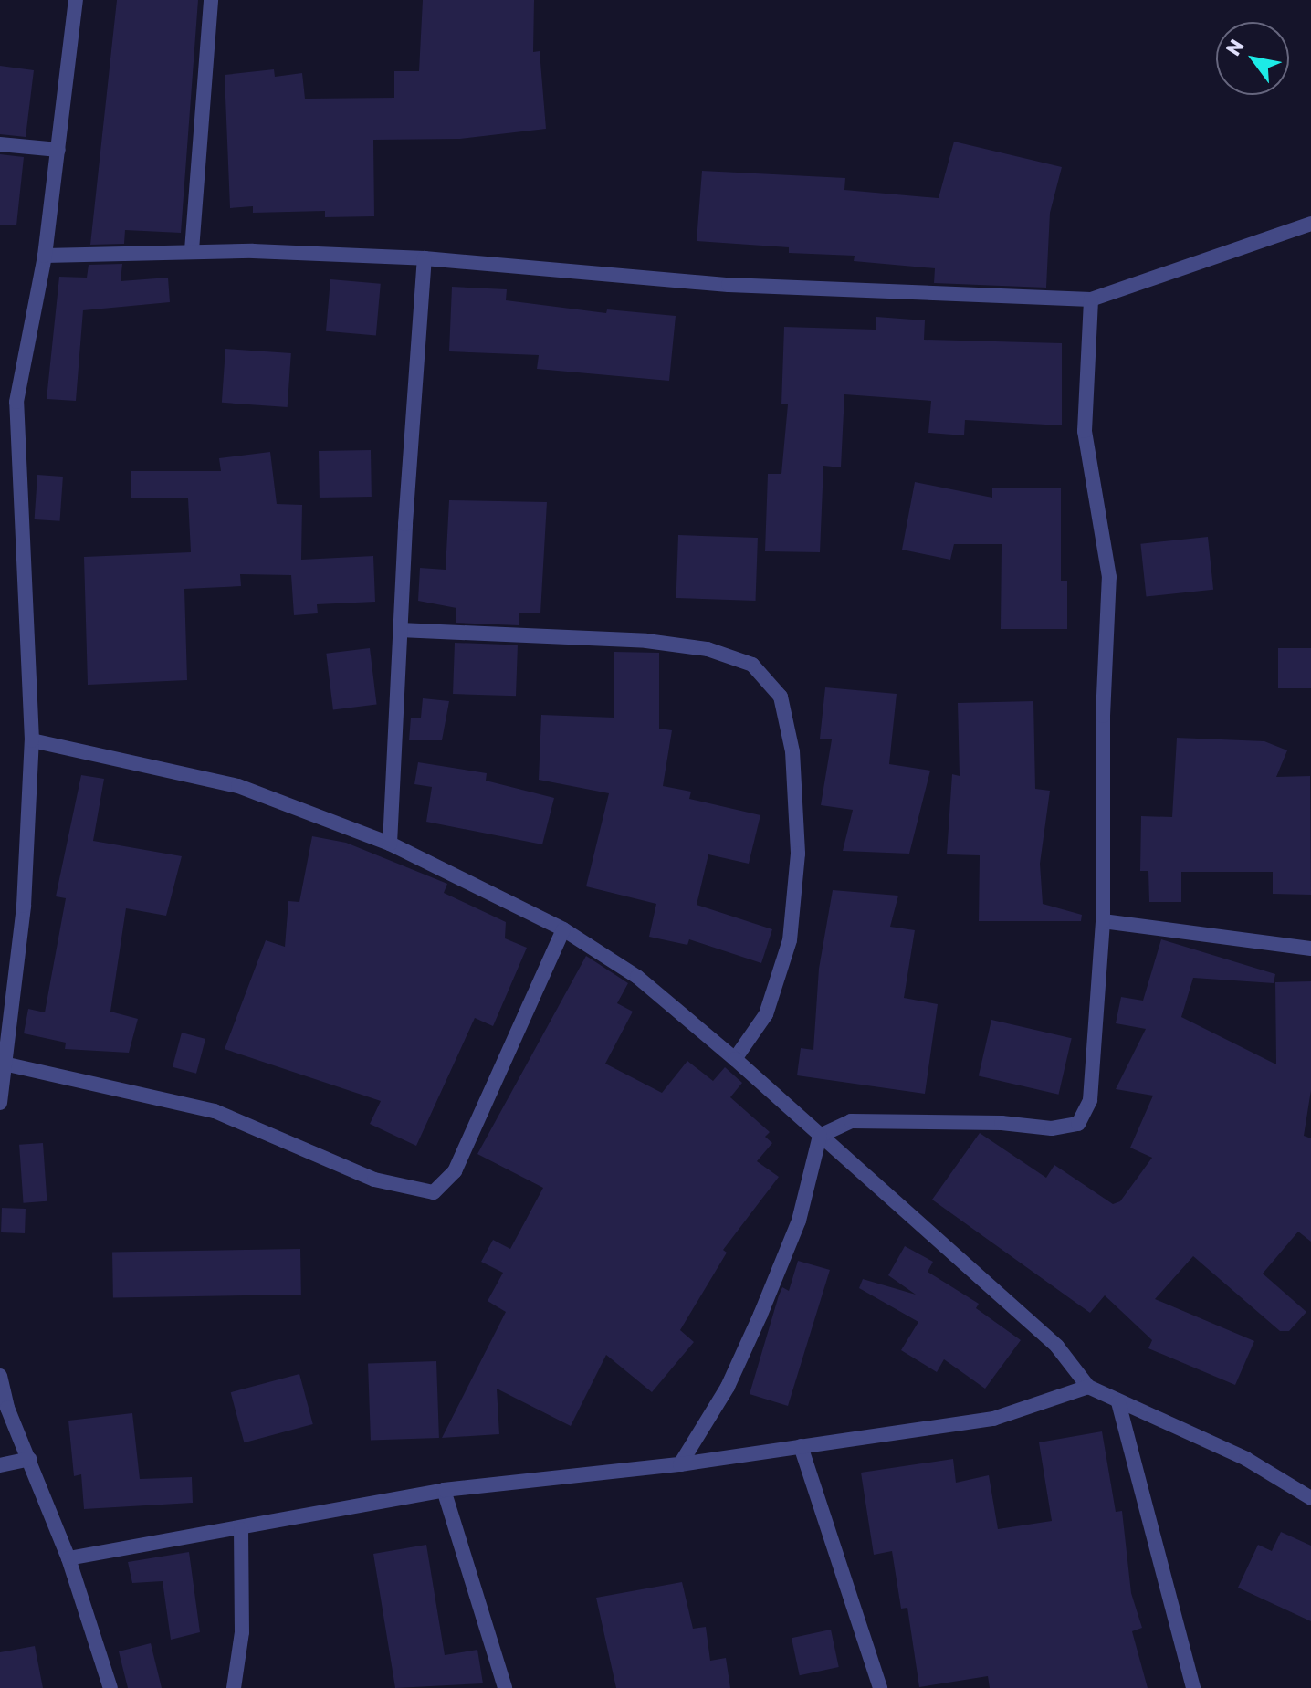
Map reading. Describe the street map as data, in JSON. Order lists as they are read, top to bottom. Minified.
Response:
{"north":"top left"}
